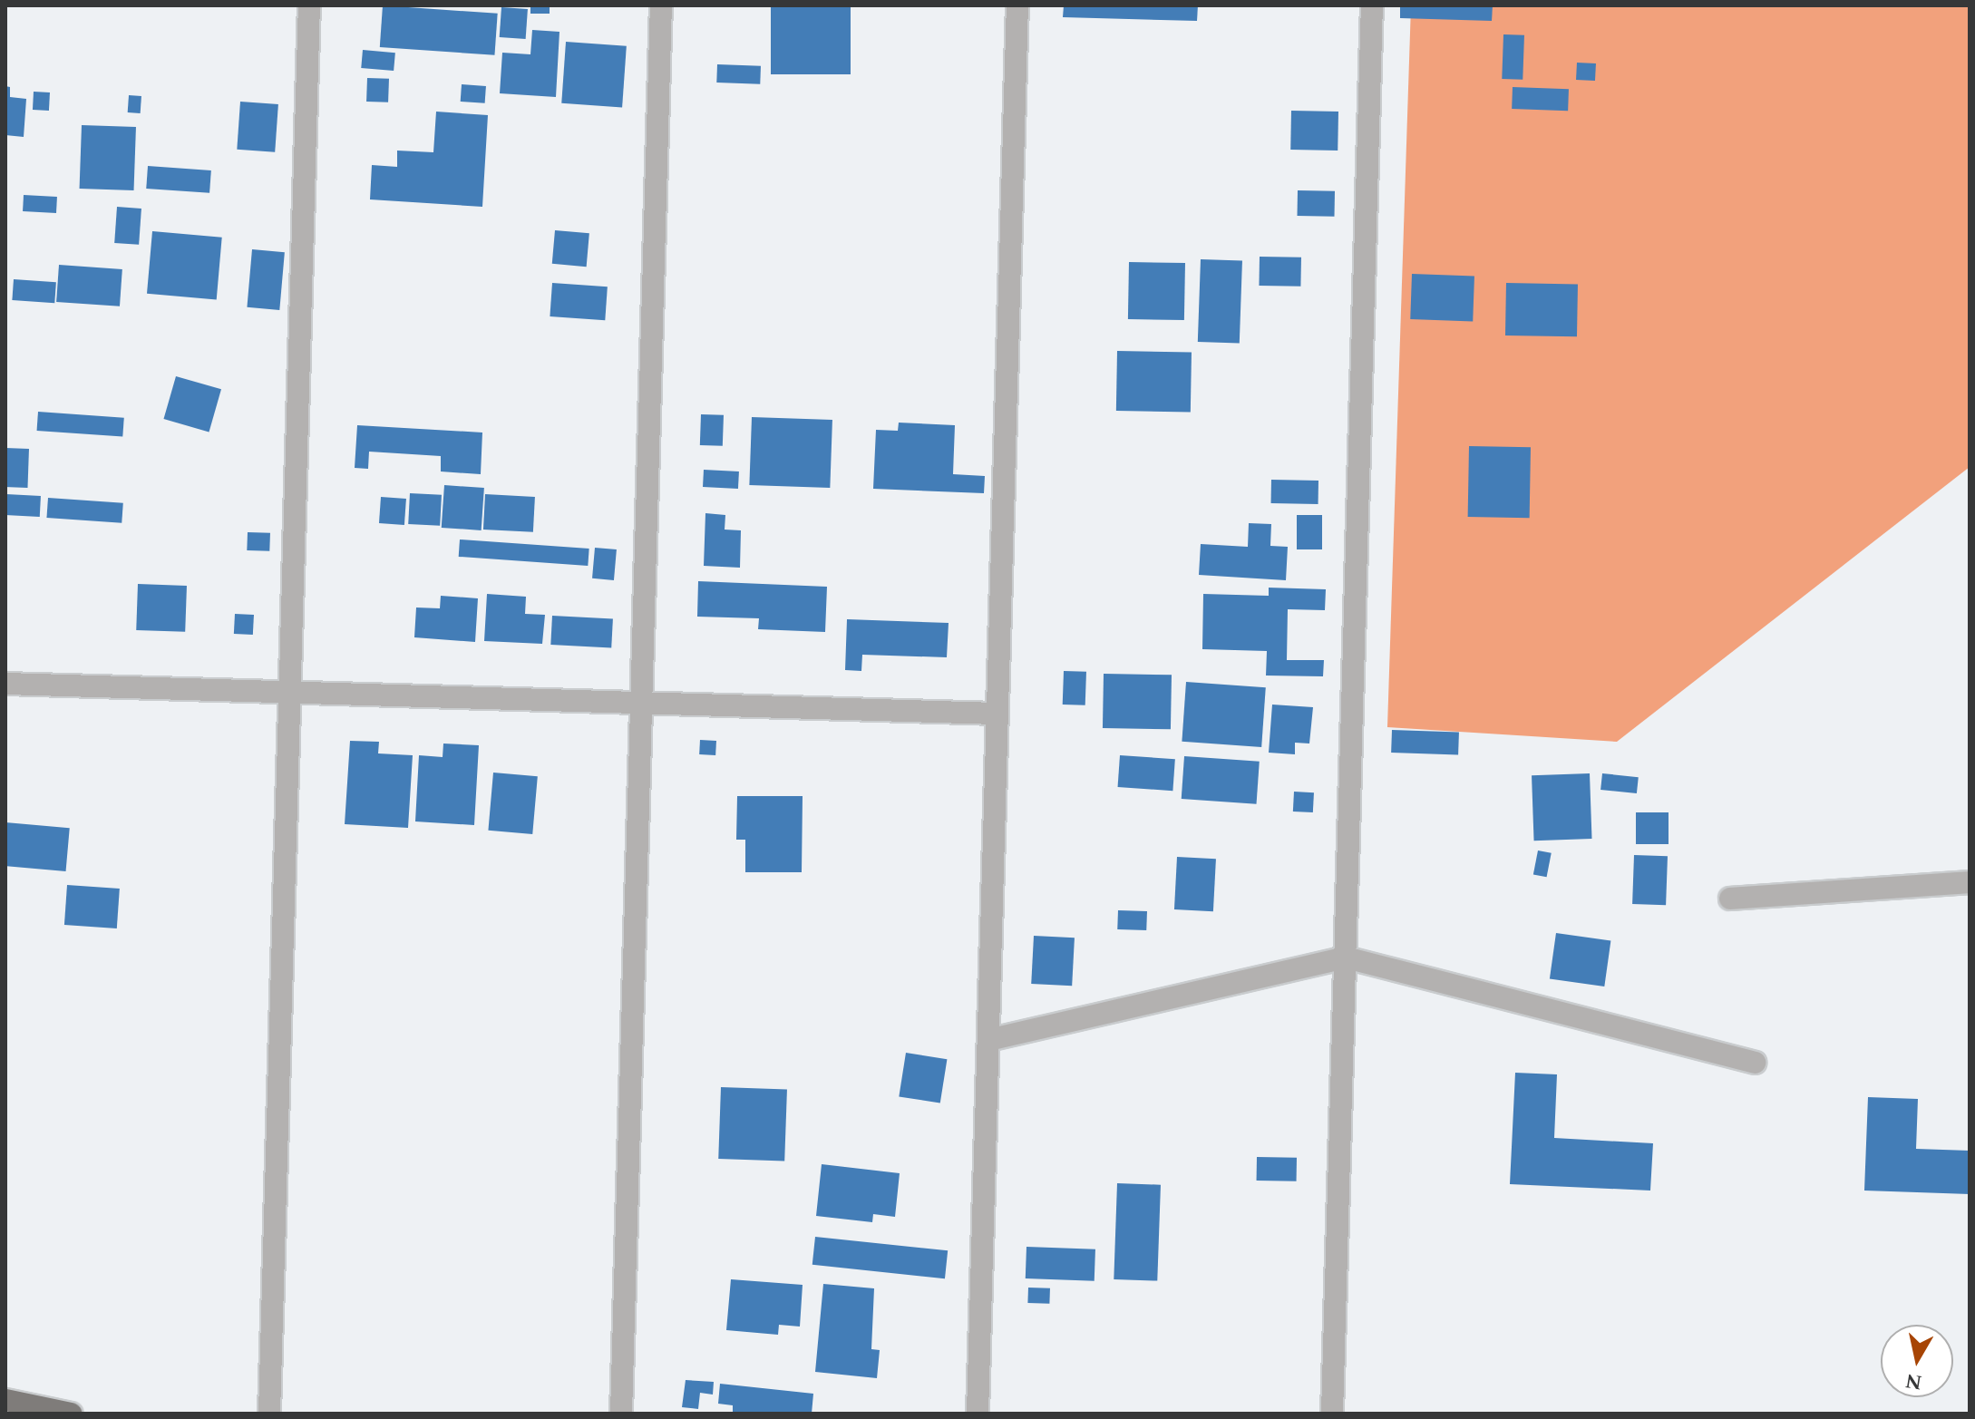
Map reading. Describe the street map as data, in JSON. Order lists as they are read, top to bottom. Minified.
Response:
{"north":"bottom"}
